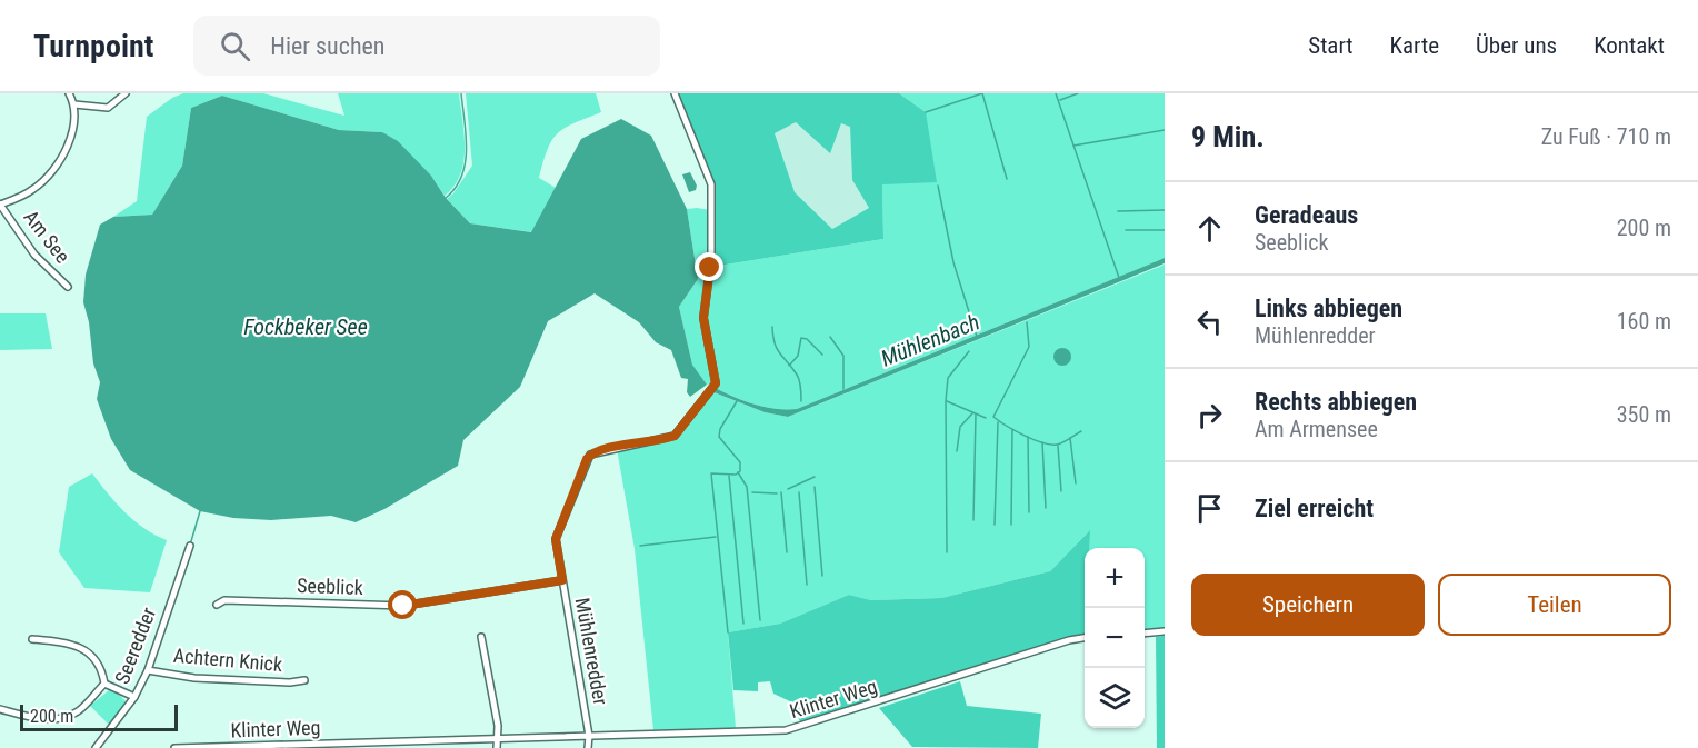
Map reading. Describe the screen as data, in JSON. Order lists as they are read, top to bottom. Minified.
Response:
{"streets":{"street":["Am See","Seeblick","Seeredder","Mühlenredder","Achtern Knick","Klinter Weg"]},"crossings":[["Seeblick","Mühlenredder"],["Seeredder","Achtern Knick"],["Mühlenredder","Klinter Weg"]],"water":["Fockbeker See","Mühlenbach"],"scale_bar":"200 m","page":{"header":"Turnpoint","search":"Hier suchen","nav":["Start","Karte","Über uns","Kontakt"],"heading":["9 Min.","Zu Fuß · 710 m"],"list":[["Geradeaus","Seeblick","200 m"],["Links abbiegen","Mühlenredder","160 m"],["Rechts abbiegen","Am Armensee","350 m"],"Ziel erreicht"],"map_buttons":["+","−"],"buttons":["Speichern","Teilen"],"scale":"200 m"}}
